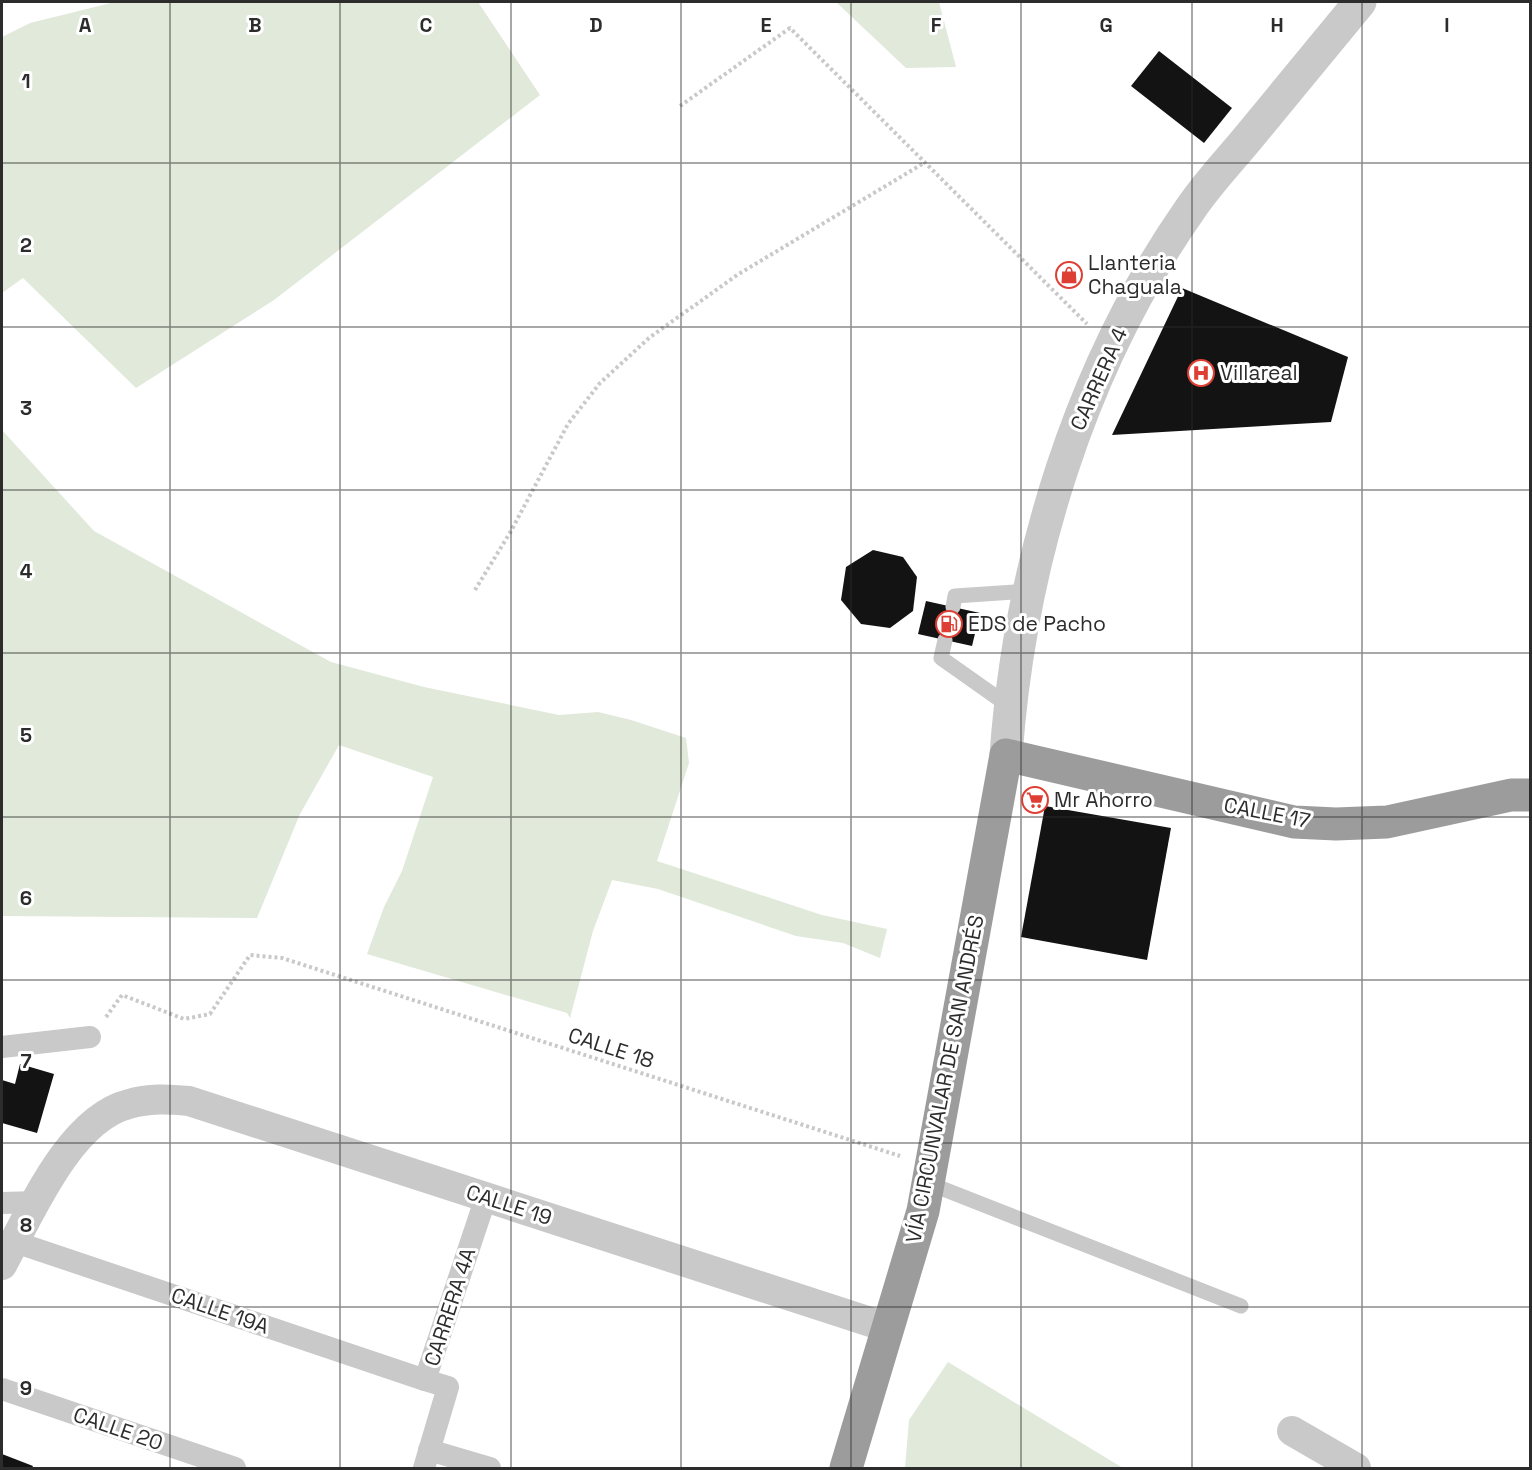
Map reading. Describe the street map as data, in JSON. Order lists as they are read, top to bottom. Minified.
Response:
{"streets":{"highway":["CALLE 17","VÍA CIRCUNVALAR DE SAN ANDRÉS"],"street":["CARRERA 4","CALLE 19","CARRERA 4A","CALLE 19A","CALLE 20"],"path":["CALLE 18"]},"crossings":[["CARRERA 4","CALLE 17"],["CARRERA 4","VÍA CIRCUNVALAR DE SAN ANDRÉS"],["CALLE 17","VÍA CIRCUNVALAR DE SAN ANDRÉS"],["CALLE 18","VÍA CIRCUNVALAR DE SAN ANDRÉS"],["VÍA CIRCUNVALAR DE SAN ANDRÉS","CALLE 19"],["CALLE 19","CARRERA 4A"],["CALLE 19","CALLE 19A"],["CARRERA 4A","CALLE 19A"]],"places":{"shop":["Llanteria Chaguala"],"hospital":["Villareal"],"fuel station":["EDS de Pacho"],"supermarket":["Mr Ahorro"]},"grid":{"columns":["A","B","C","D","E","F","G","H","I"],"rows":["1","2","3","4","5","6","7","8","9"]}}
